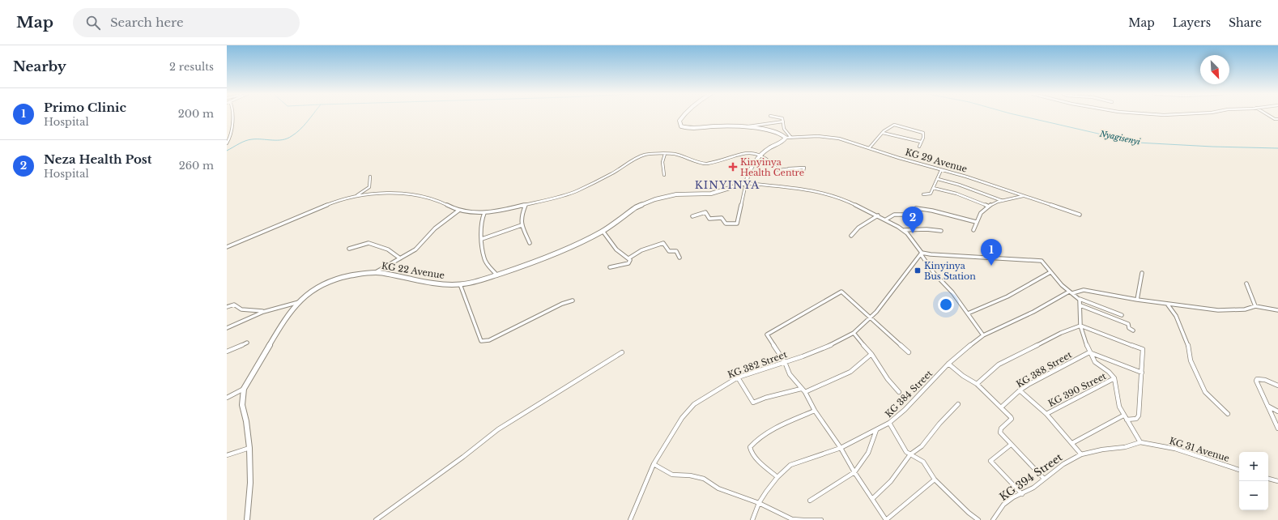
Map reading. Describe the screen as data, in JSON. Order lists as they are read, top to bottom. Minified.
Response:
{"streets":{"street":["KG 29 Avenue","KG 22 Avenue","KG 382 Street","KG 388 Street","KG 390 Street","KG 384 Street","KG 31 Avenue","KG 394 Street"]},"crossings":[["KG 31 Avenue","KG 394 Street"]],"districts":["KINYINYA"],"water":["Nyagisenyi"],"places":{"health":["Kinyinya Health Centre"],"transit":["Kinyinya Bus Station"]},"north":"bottom right","page":{"header":"Map","search":"Search here","nav":["Map","Layers","Share"],"heading":["Nearby","2 results"],"list":[{"mark":"1","name":"Primo Clinic","note":"Hospital","value":"200 m"},{"mark":"2","name":"Neza Health Post","note":"Hospital","value":"260 m"}],"pins":["2","1"],"map_buttons":["+","−"]}}
